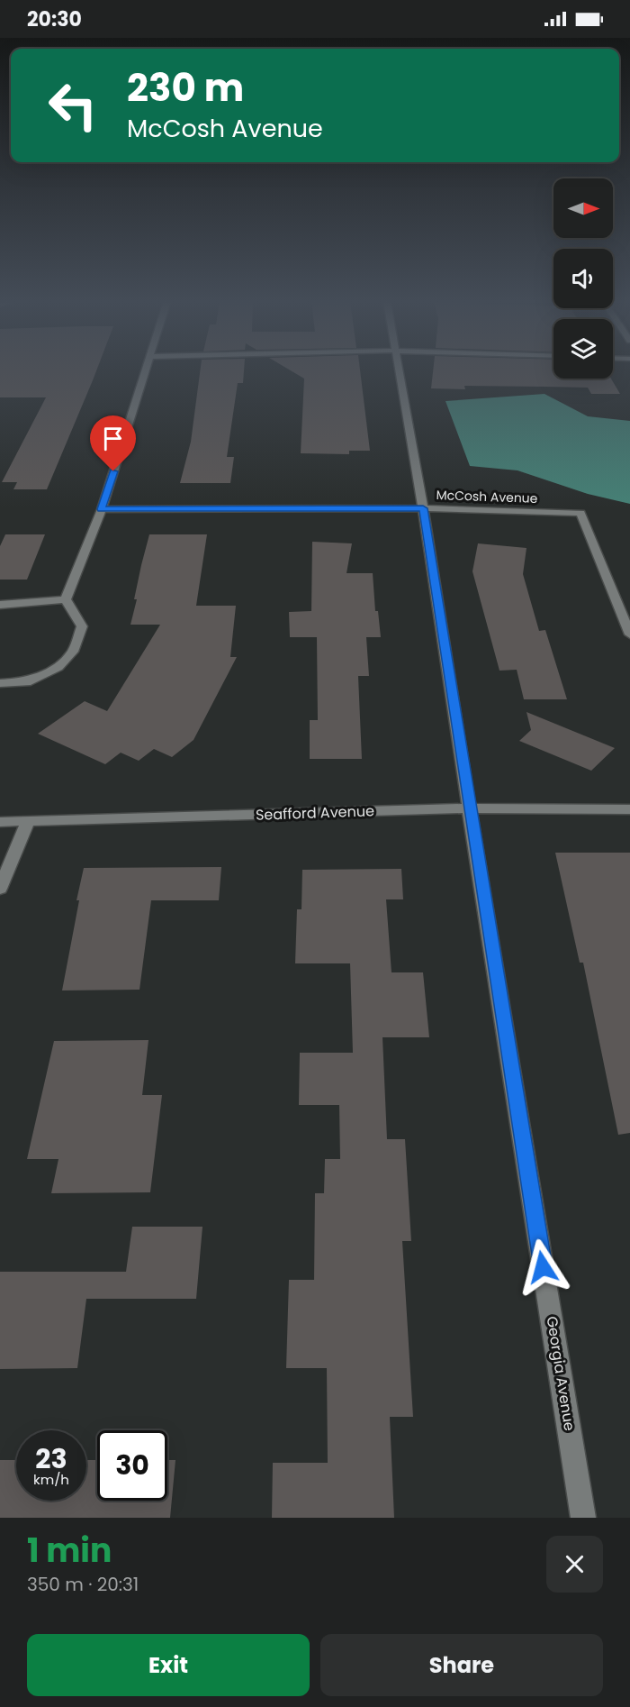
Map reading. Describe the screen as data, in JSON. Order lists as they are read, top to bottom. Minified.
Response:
{"streets":{"street":["McCosh Avenue","Seafford Avenue","Georgia Avenue"]},"crossings":[["McCosh Avenue","Georgia Avenue"],["Seafford Avenue","Georgia Avenue"]],"north":"right","page":{"status":"20:30","turn":["230 m","McCosh Avenue"],"speed":"23 km/h","limit":"30","heading":["1 min","350 m · 20:31"],"buttons":["Exit","Share"]}}
